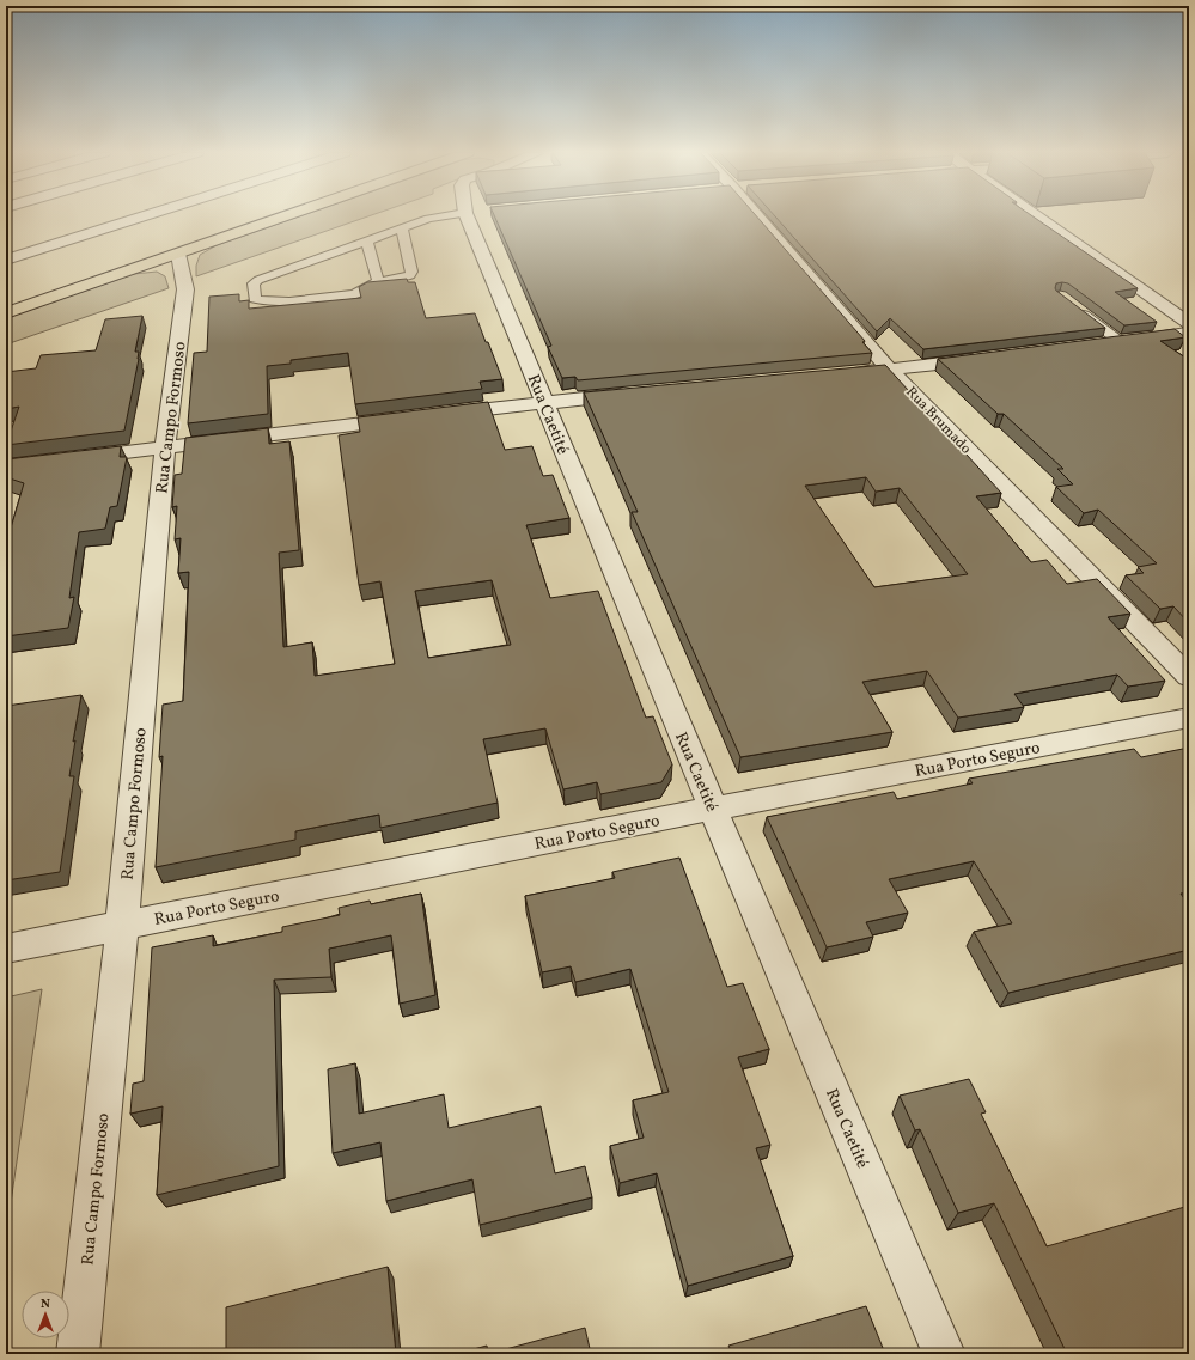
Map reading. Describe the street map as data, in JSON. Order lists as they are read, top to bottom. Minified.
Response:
{"streets":{"street":["Rua Caetité","Rua Campo Formoso","Rua Brumado","Rua Porto Seguro"]},"crossings":[["Rua Caetité","Rua Porto Seguro"],["Rua Campo Formoso","Rua Porto Seguro"]],"north":"top"}
